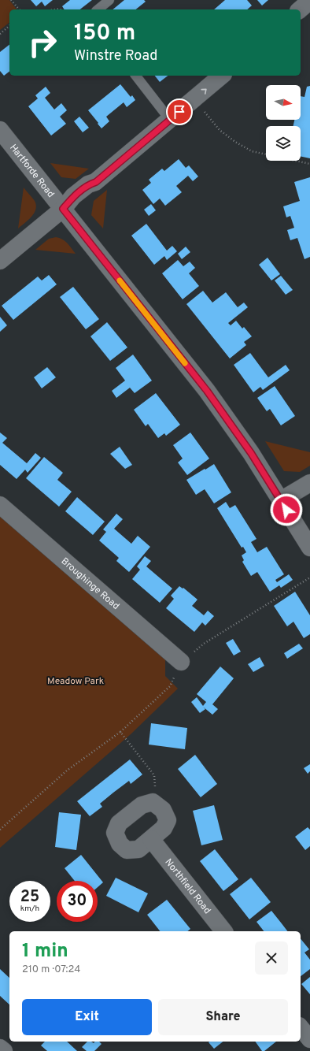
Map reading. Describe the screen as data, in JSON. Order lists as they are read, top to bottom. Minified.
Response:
{"streets":{"street":["Hartforde Road","Broughinge Road","Northfield Road"]},"parks":["Meadow Park"],"north":"right","page":{"turn":["150 m","Winstre Road"],"speed":"25 km/h","limit":"30","heading":["1 min","210 m · 07:24"],"buttons":["Exit","Share"]}}
